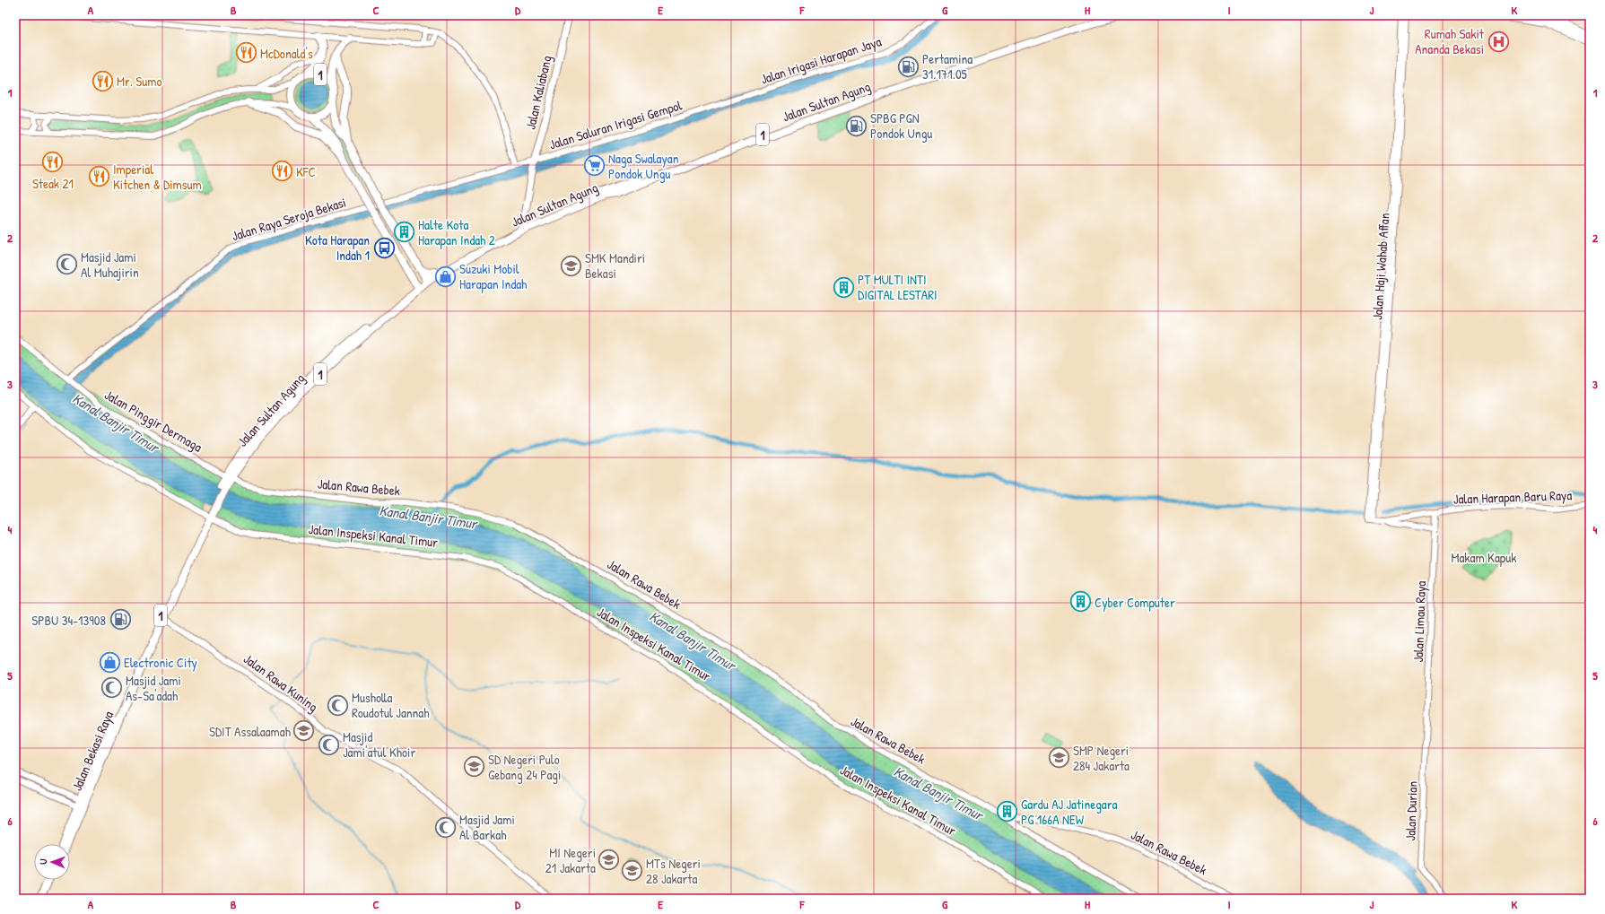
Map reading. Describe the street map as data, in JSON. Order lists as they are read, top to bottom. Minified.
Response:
{"streets":{"highway":["1","Jalan Sultan Agung","Jalan Bekasi Raya"],"main road":["Jalan Kaliabang"],"street":["Jalan Irigasi Harapan Jaya","Jalan Saluran Irigasi Gempol","Jalan Raya Seroja Bekasi","Jalan Haji Wahab Affan","Jalan Pinggir Dermaga","Jalan Rawa Bebek","Jalan Harapan Baru Raya","Jalan Inspeksi Kanal Timur","Jalan Limau Raya","Jalan Rawa Kuning","Jalan Durian"]},"crossings":[["Jalan Irigasi Harapan Jaya","Jalan Saluran Irigasi Gempol"],["1","Jalan Sultan Agung"],["Jalan Kaliabang","Jalan Sultan Agung"],["Jalan Kaliabang","Jalan Saluran Irigasi Gempol"],["Jalan Kaliabang","Jalan Raya Seroja Bekasi"],["Jalan Sultan Agung","Jalan Pinggir Dermaga"],["Jalan Sultan Agung","Jalan Rawa Bebek"],["Jalan Sultan Agung","Jalan Bekasi Raya"],["Jalan Saluran Irigasi Gempol","Jalan Raya Seroja Bekasi"],["Jalan Raya Seroja Bekasi","Jalan Pinggir Dermaga"],["Jalan Pinggir Dermaga","Jalan Rawa Bebek"],["Jalan Pinggir Dermaga","Jalan Bekasi Raya"],["Jalan Rawa Bebek","Jalan Bekasi Raya"],["Jalan Harapan Baru Raya","Jalan Limau Raya"],["Jalan Inspeksi Kanal Timur","Jalan Bekasi Raya"],["Jalan Limau Raya","Jalan Durian"],["Jalan Rawa Kuning","Jalan Bekasi Raya"]],"water":["Kanal Banjir Timur"],"parks":["Makam Kapuk"],"places":{"hospital":["Rumah Sakit Ananda Bekasi"],"restaurant":["McDonald's","Mr. Sumo","Steak 21","KFC","Imperial Kitchen & Dimsum"],"fuel station":["Pertamina 31.171.05","SPBG PGN Pondok Ungu","SPBU 34-13908"],"supermarket":["Naga Swalayan Pondok Ungu"],"building":["Halte Kota Harapan Indah 2","PT MULTI INTI DIGITAL LESTARI","Cyber Computer","Gardu AJ Jatinegara PG 166A NEW"],"bus stop":["Kota Harapan Indah 1"],"mosque":["Masjid Jami Al Muhajirin","Masjid Jami As-Sa'adah","Musholla Roudotul Jannah","Masjid Jami'atul Khoir","Masjid Jami Al Barkah"],"school or university":["SMK Mandiri Bekasi","SDIT Assalaamah","SMP Negeri 284 Jakarta","SD Negeri Pulo Gebang 24 Pagi","MI Negeri 21 Jakarta","MTs Negeri 28 Jakarta"],"shop":["Suzuki Mobil Harapan Indah","Electronic City"]},"north":"left","grid":{"columns":["A","B","C","D","E","F","G","H","I","J","K"],"rows":["1","2","3","4","5","6"]}}
